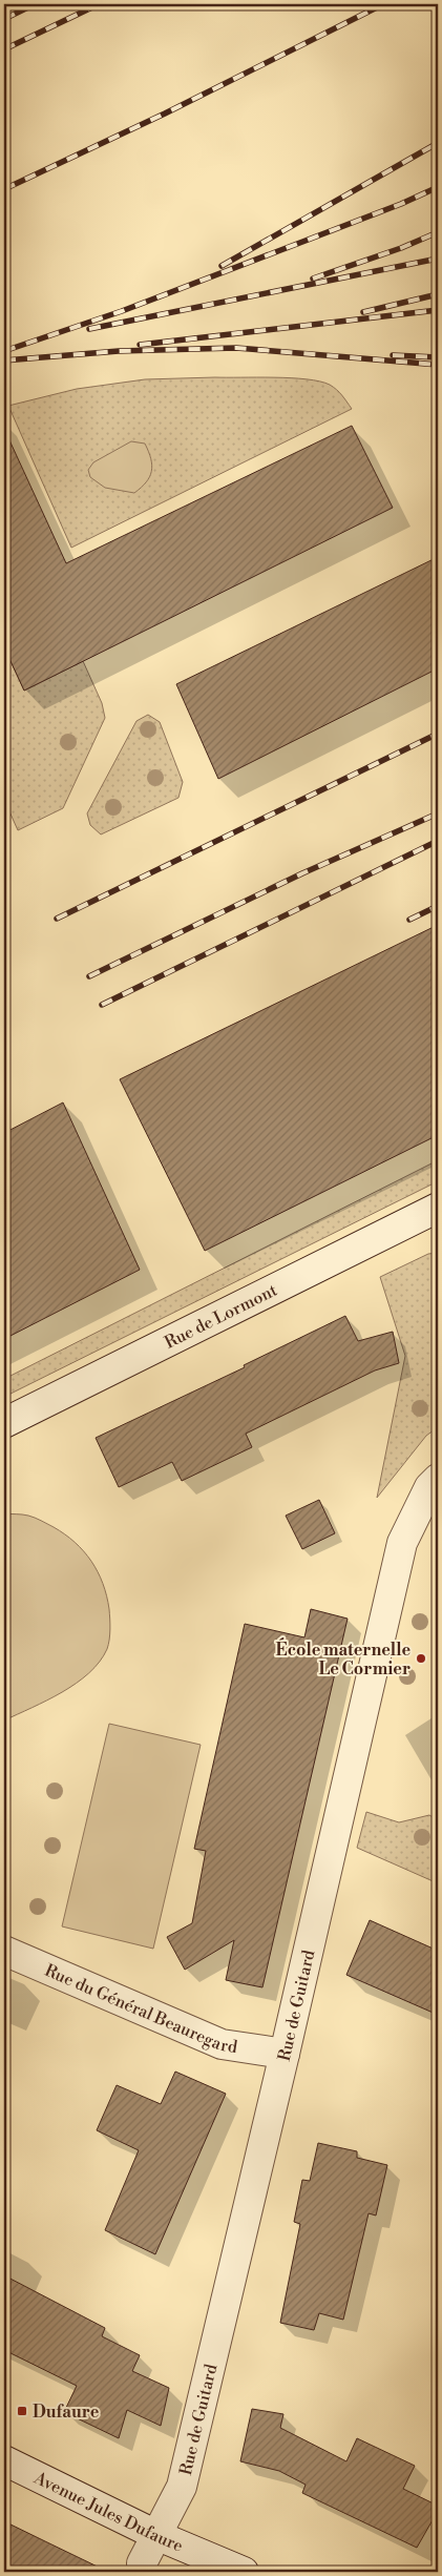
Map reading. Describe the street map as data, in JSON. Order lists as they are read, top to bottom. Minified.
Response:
{"streets":{"street":["Rue de Lormont","Rue de Guitard","Rue du Général Beauregard","Avenue Jules Dufaure"]},"crossings":[["Rue de Guitard","Rue du Général Beauregard"],["Rue de Guitard","Avenue Jules Dufaure"]],"places":{"other":["École maternelle Le Cormier"],"transit":["Dufaure"]}}
